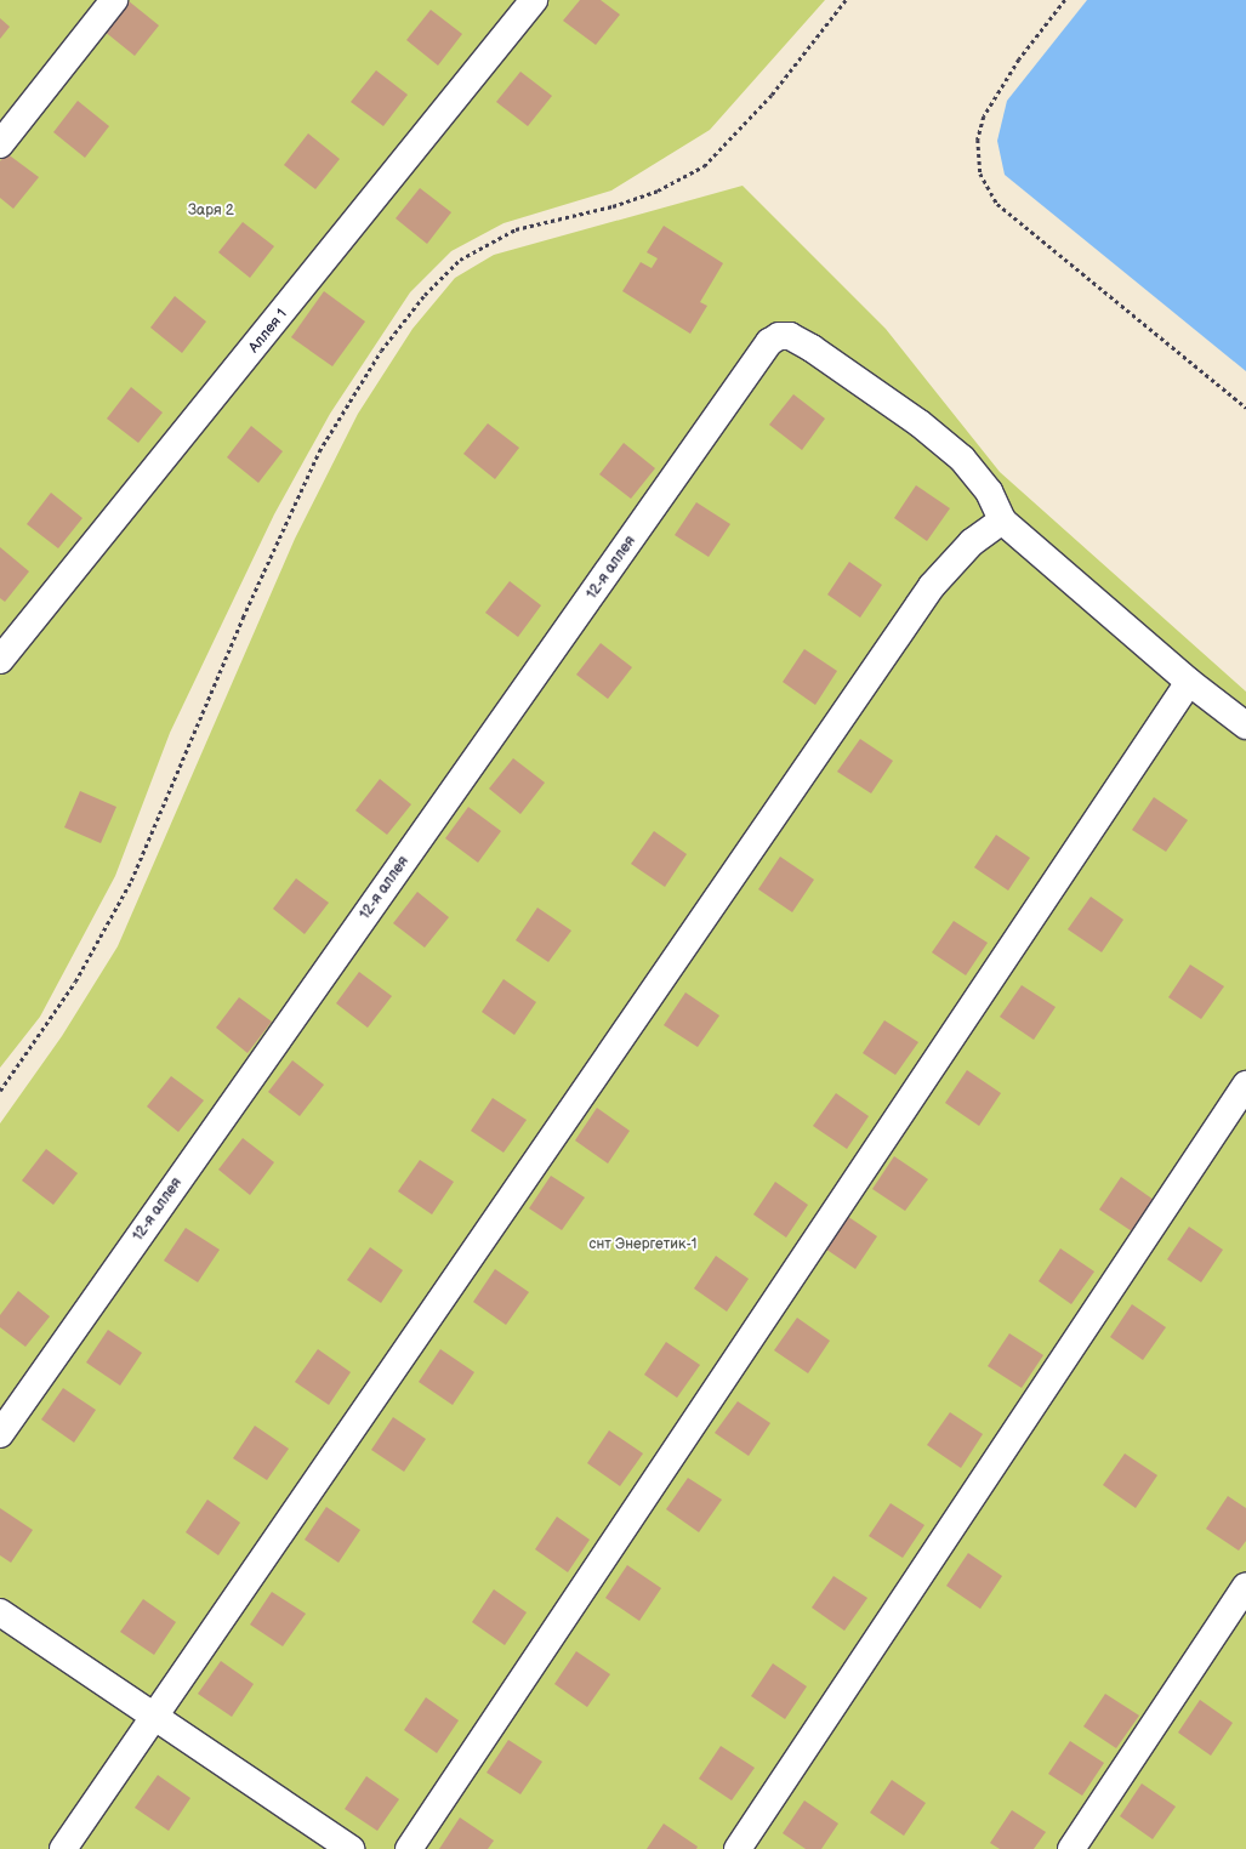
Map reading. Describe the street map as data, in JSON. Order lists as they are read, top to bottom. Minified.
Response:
{"streets":{"street":["Аллея 1","12-я аллея"]},"parks":["Заря 2","снт Энергетик-1"]}
